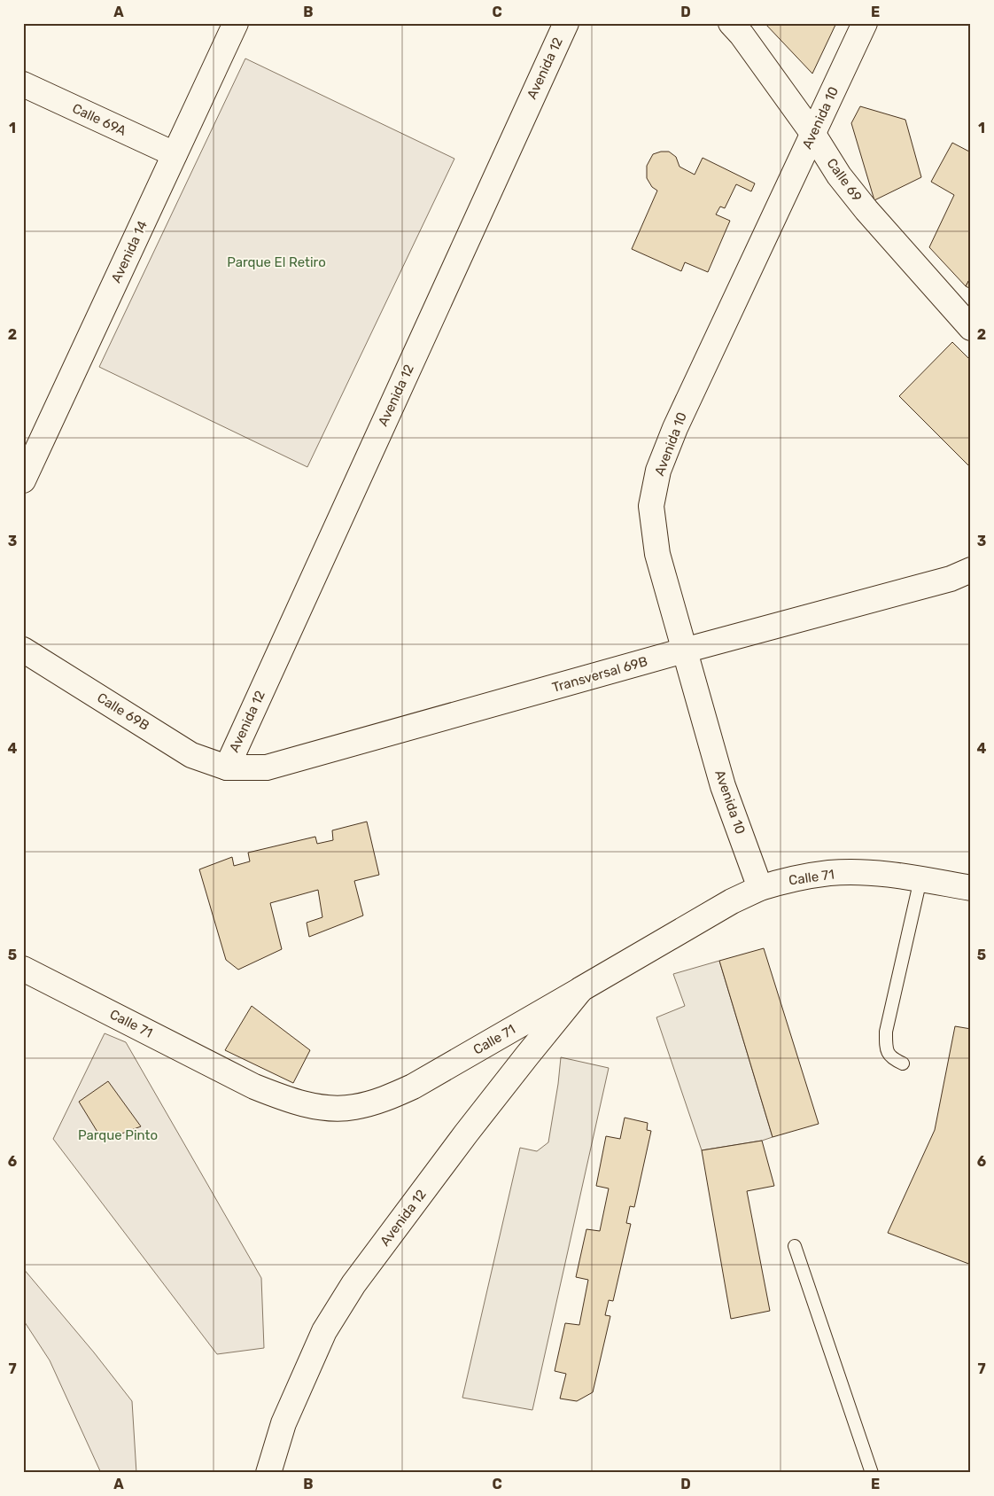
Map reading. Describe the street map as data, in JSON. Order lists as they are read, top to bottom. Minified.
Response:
{"streets":{"street":["Avenida 12","Avenida 10","Calle 69A","Calle 69","Avenida 14","Transversal 69B","Calle 69B","Calle 71"]},"crossings":[["Avenida 12","Transversal 69B"],["Avenida 12","Calle 69B"],["Avenida 12","Calle 71"],["Avenida 10","Calle 69"],["Avenida 10","Transversal 69B"],["Avenida 10","Calle 71"],["Calle 69A","Avenida 14"],["Transversal 69B","Calle 69B"]],"parks":["Parque El Retiro","Parque Pinto"],"grid":{"columns":["A","B","C","D","E"],"rows":["1","2","3","4","5","6","7"]}}
